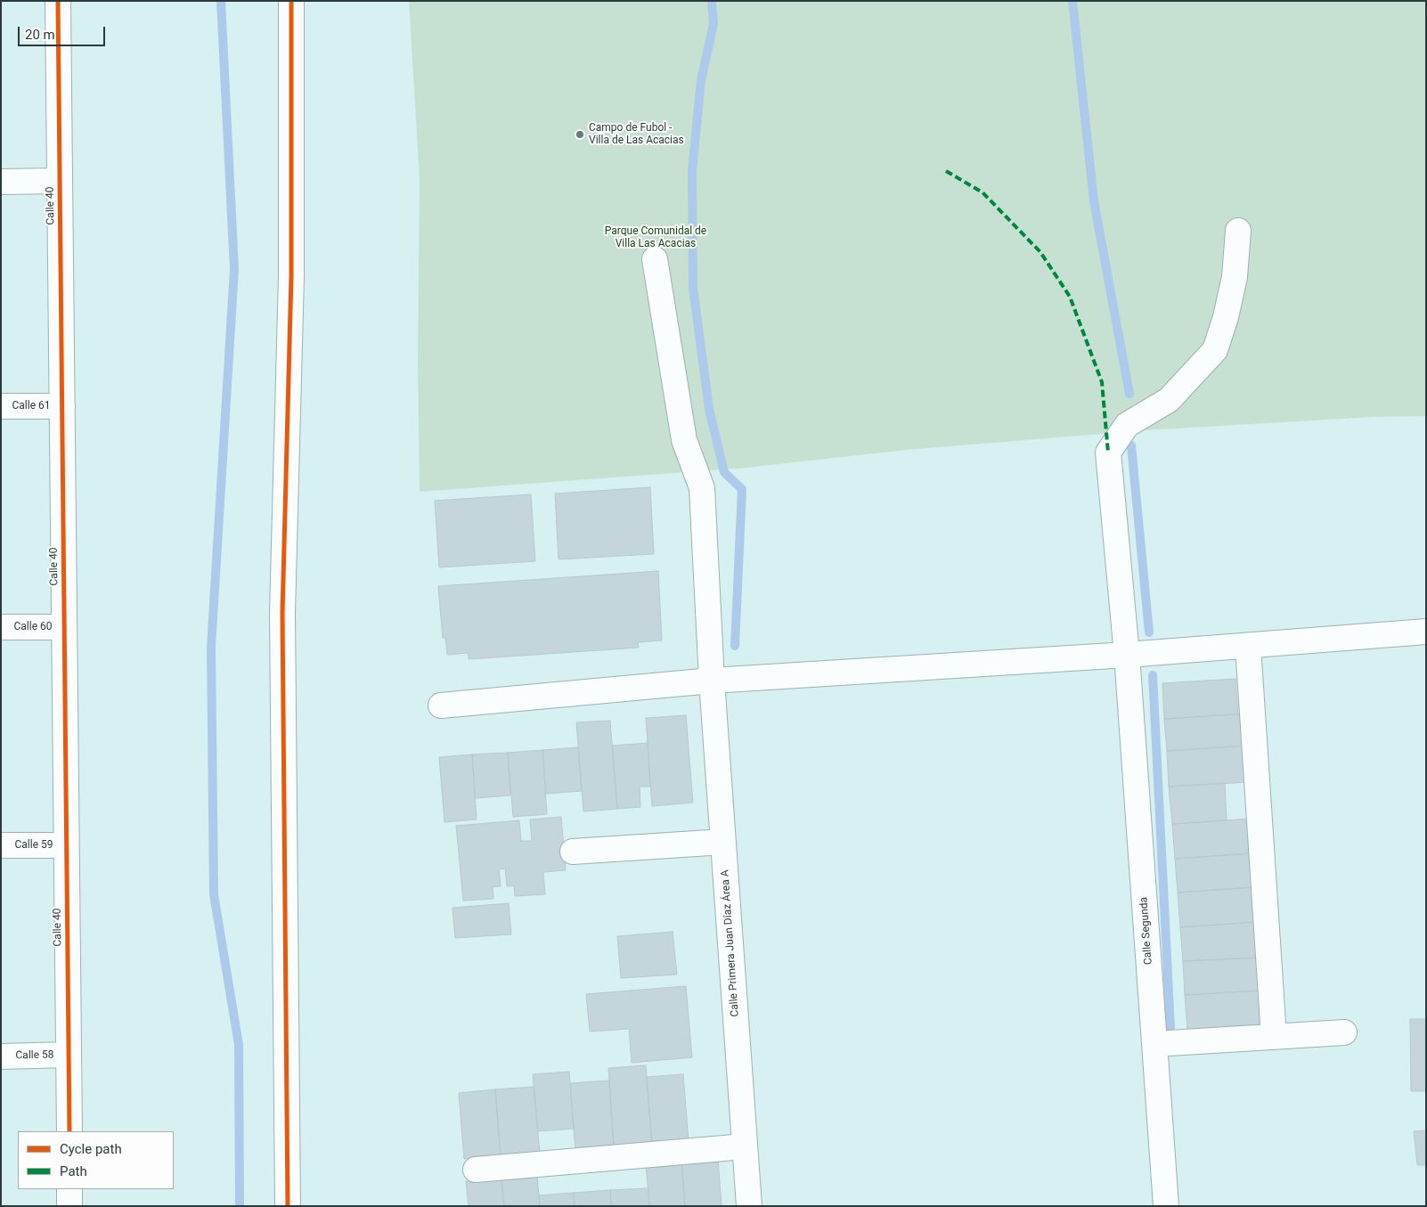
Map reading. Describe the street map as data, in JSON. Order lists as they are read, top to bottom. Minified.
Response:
{"streets":{"street":["Calle 40","Calle 61","Calle 60","Calle 59","Calle Segunda","Calle Primera Juan Díaz Área A","Calle 58"]},"crossings":[["Calle 40","Calle 61"],["Calle 40","Calle 60"],["Calle 40","Calle 59"],["Calle 40","Calle 58"]],"parks":["Parque Comunidal de Villa Las Acacias"],"places":["Campo de Fubol - Villa de Las Acacias"],"legend":["Cycle path","Path"],"scale_bar":"20 m"}
